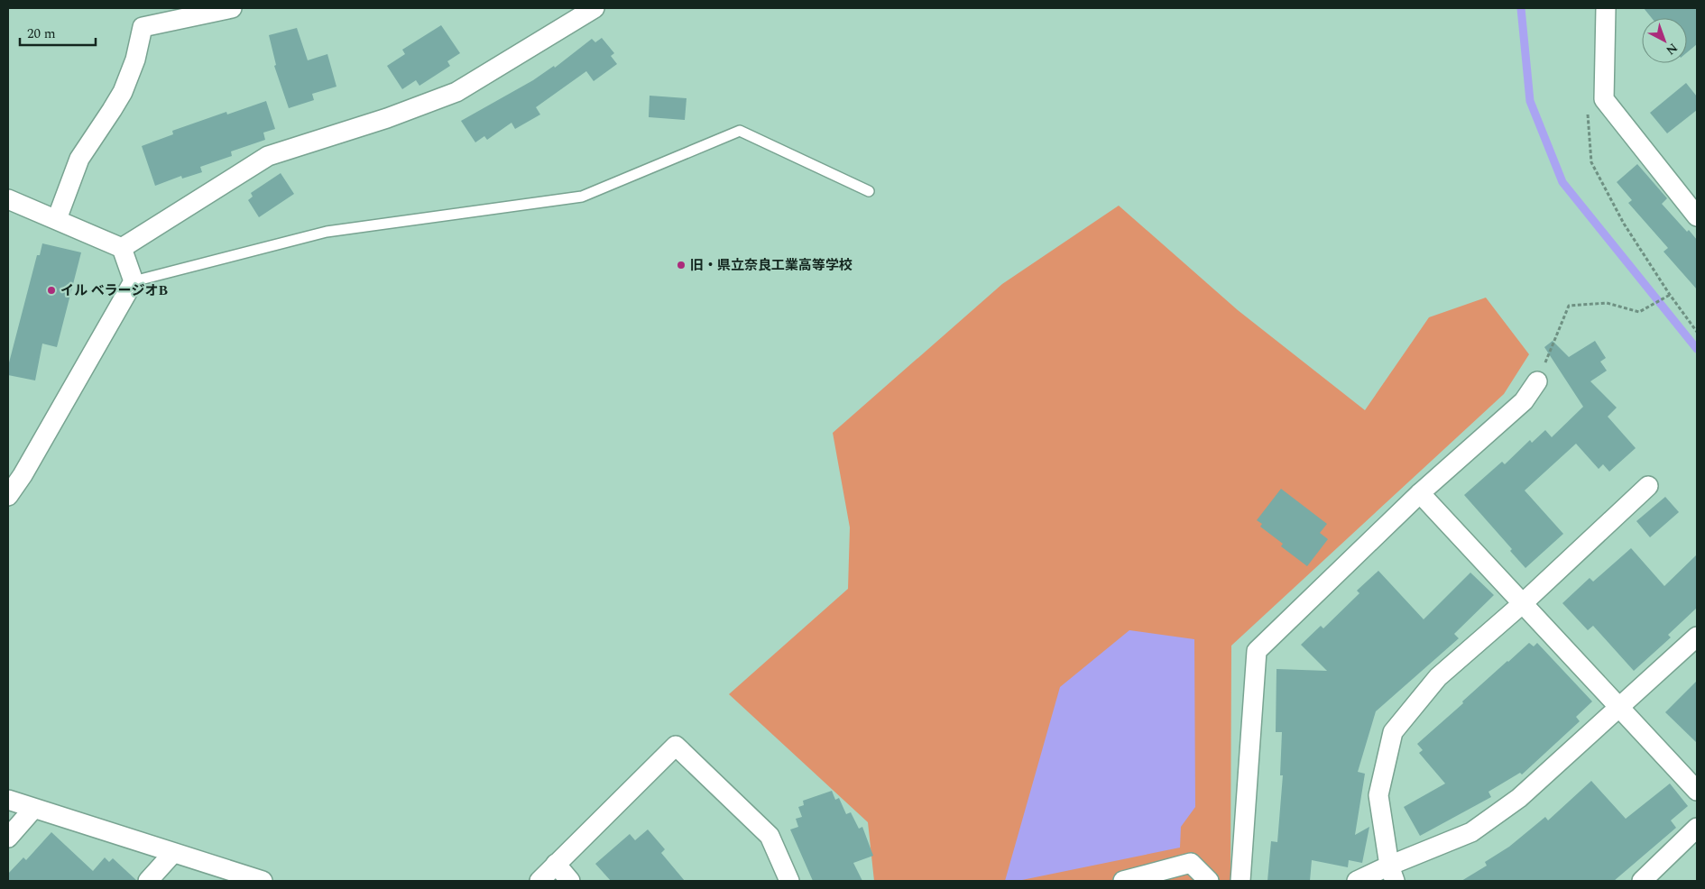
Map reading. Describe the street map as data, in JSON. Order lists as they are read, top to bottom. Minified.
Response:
{"places":["旧・県立奈良工業高等学校","イル ベラージオB"],"scale_bar":"20 m","north":"bottom right"}
